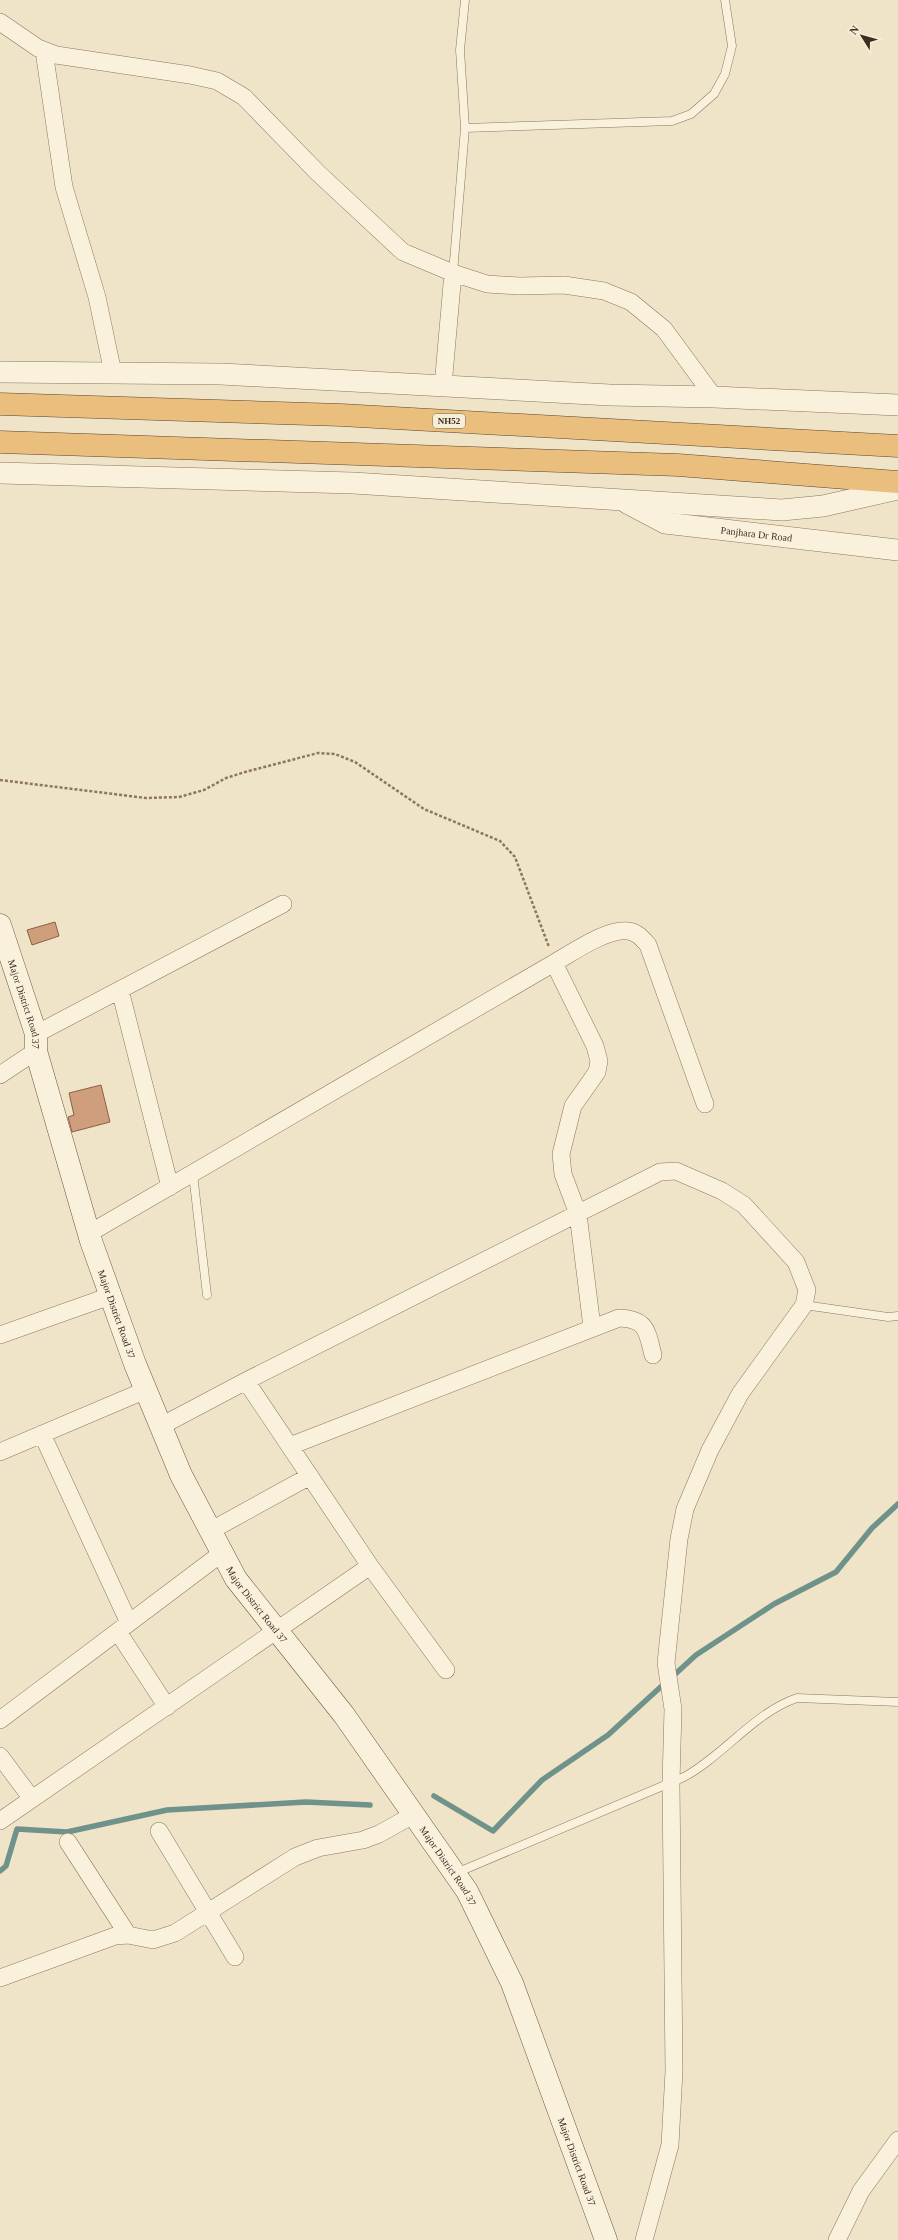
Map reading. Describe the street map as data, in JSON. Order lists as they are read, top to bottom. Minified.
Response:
{"streets":{"highway":["NH52"],"main road":["Major District Road 37"],"street":["Panjhara Dr Road"]},"north":"top left"}
